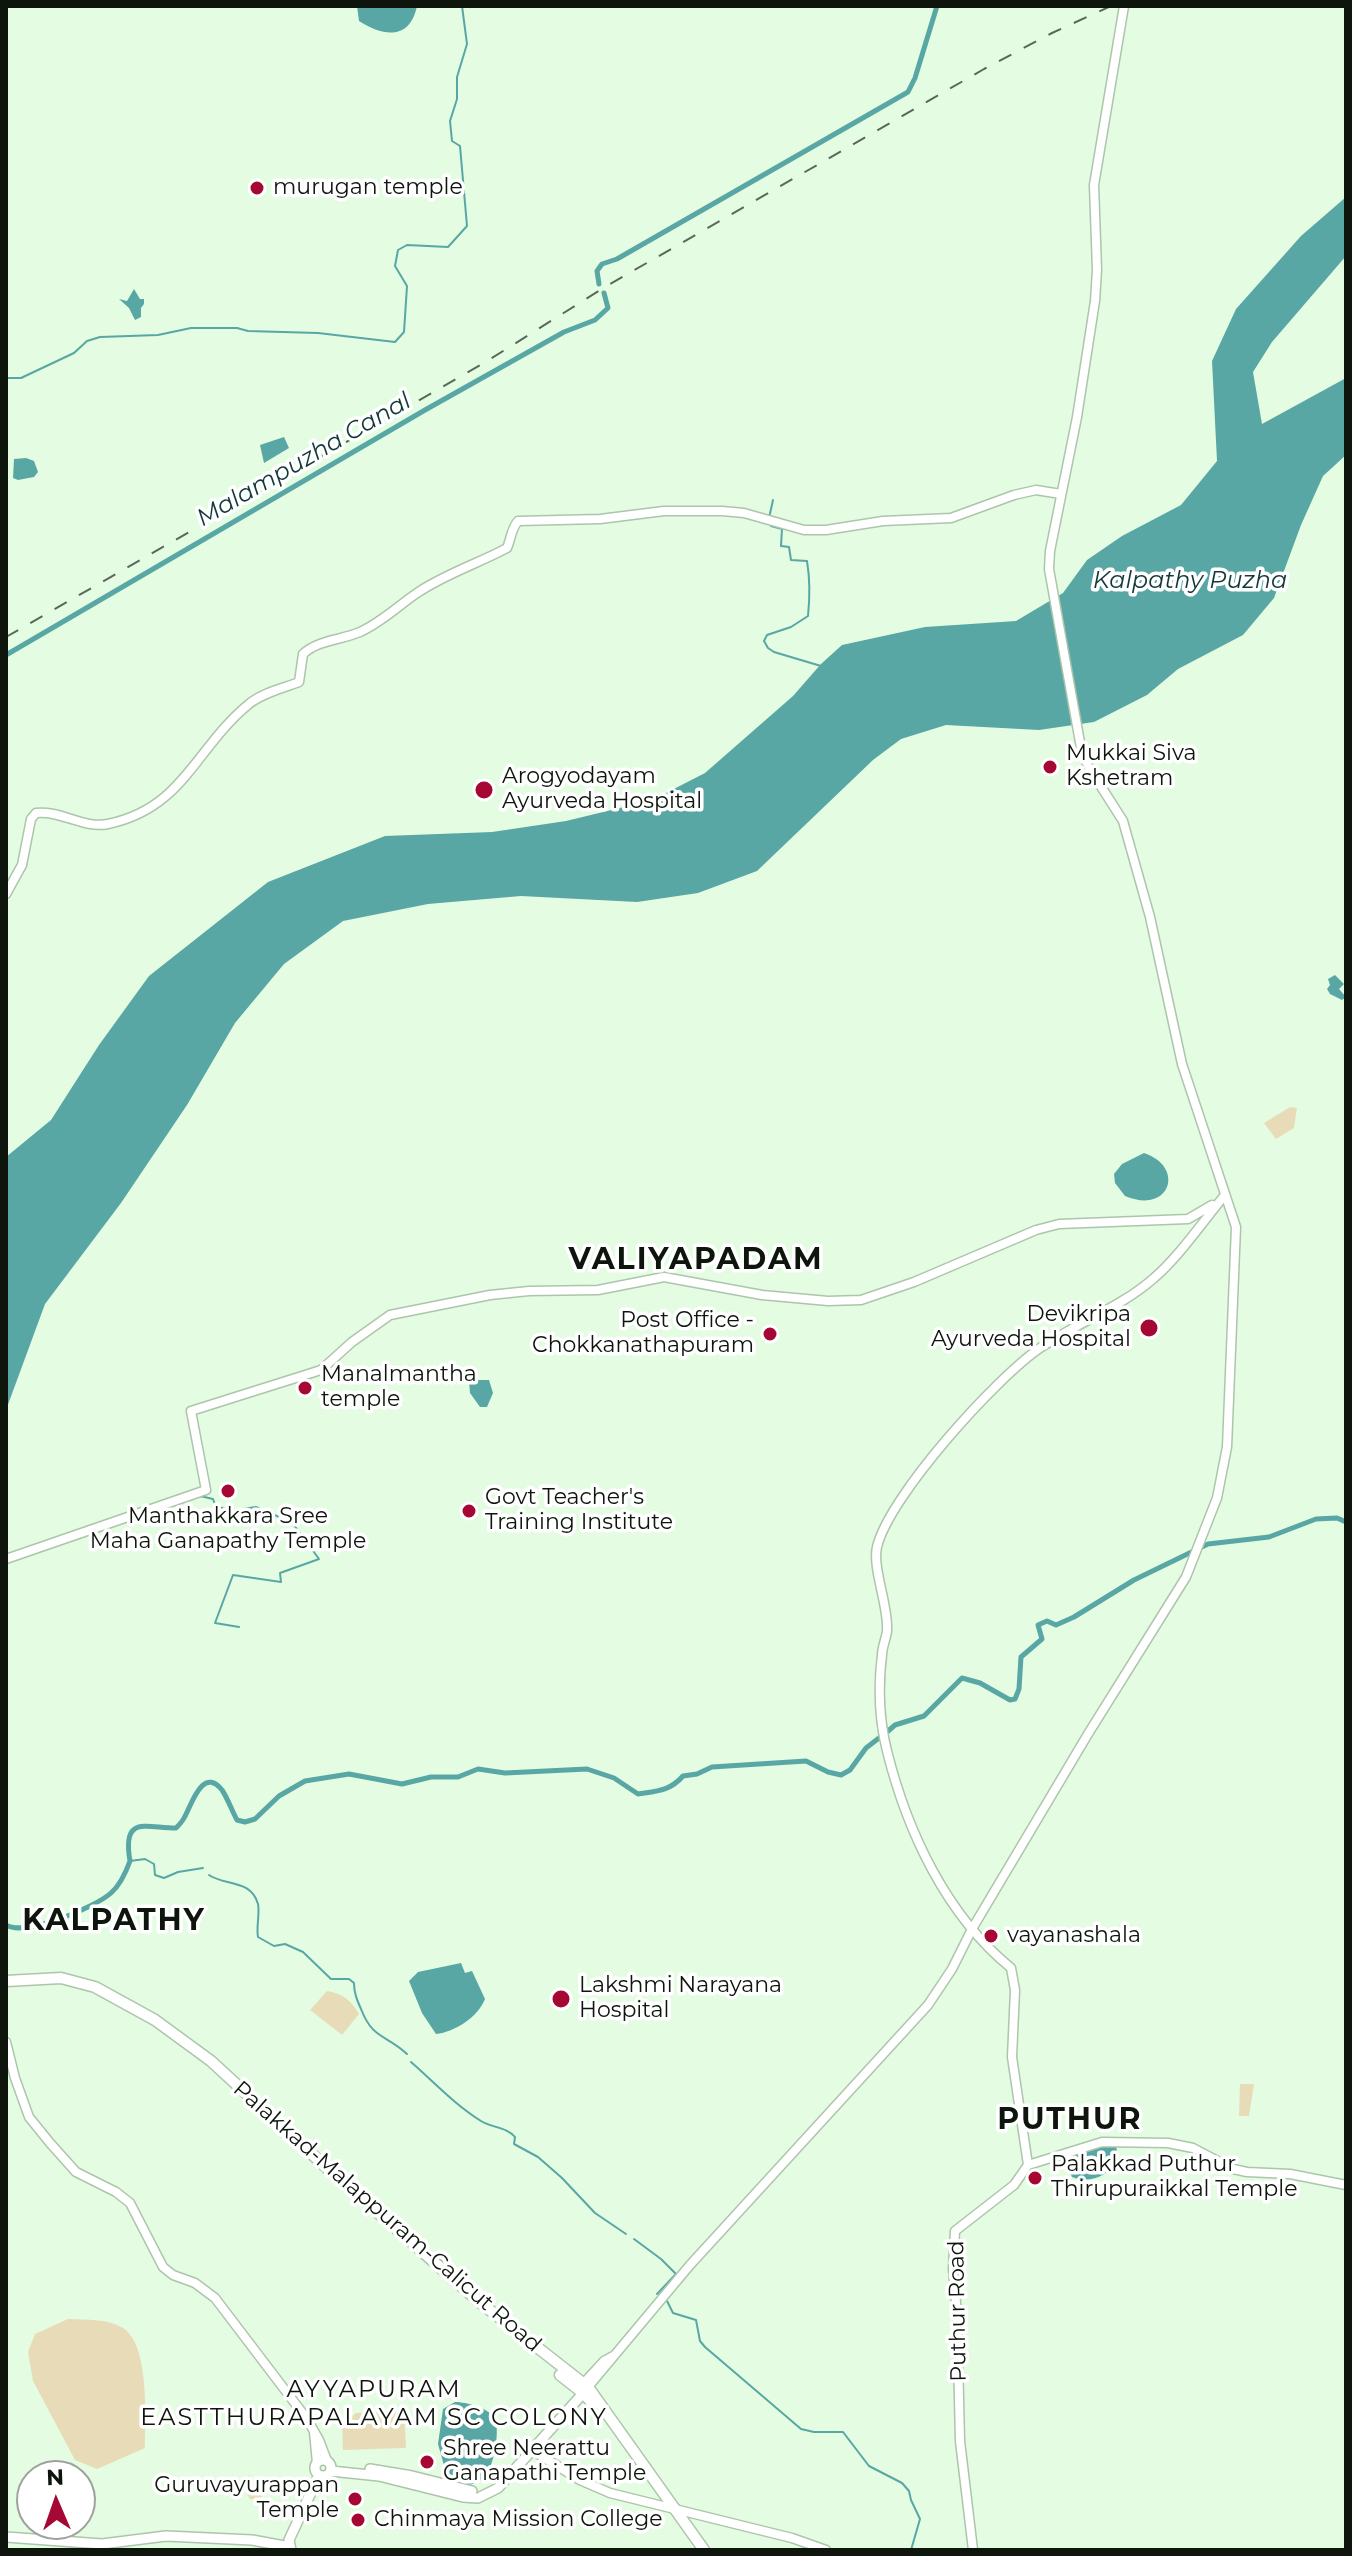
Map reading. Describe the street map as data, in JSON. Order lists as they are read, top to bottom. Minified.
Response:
{"streets":{"highway":["Palakkad-Malappuram-Calicut Road"],"street":["Puthur Road"]},"districts":["VALIYAPADAM","KALPATHY","PUTHUR","AYYAPURAM EASTTHURAPALAYAM SC COLONY"],"water":["Malampuzha Canal","Kalpathy Puzha"],"places":["murugan temple","Mukkai Siva Kshetram","Arogyodayam Ayurveda Hospital","Devikripa Ayurveda Hospital","Post Office - Chokkanathapuram","Manalmantha temple","Manthakkara Sree Maha Ganapathy Temple","Govt Teacher's Training Institute","vayanashala","Lakshmi Narayana Hospital","Palakkad Puthur Thirupuraikkal Temple","Shree Neerattu Ganapathi Temple","Guruvayurappan Temple","Chinmaya Mission College"],"north":"top"}
